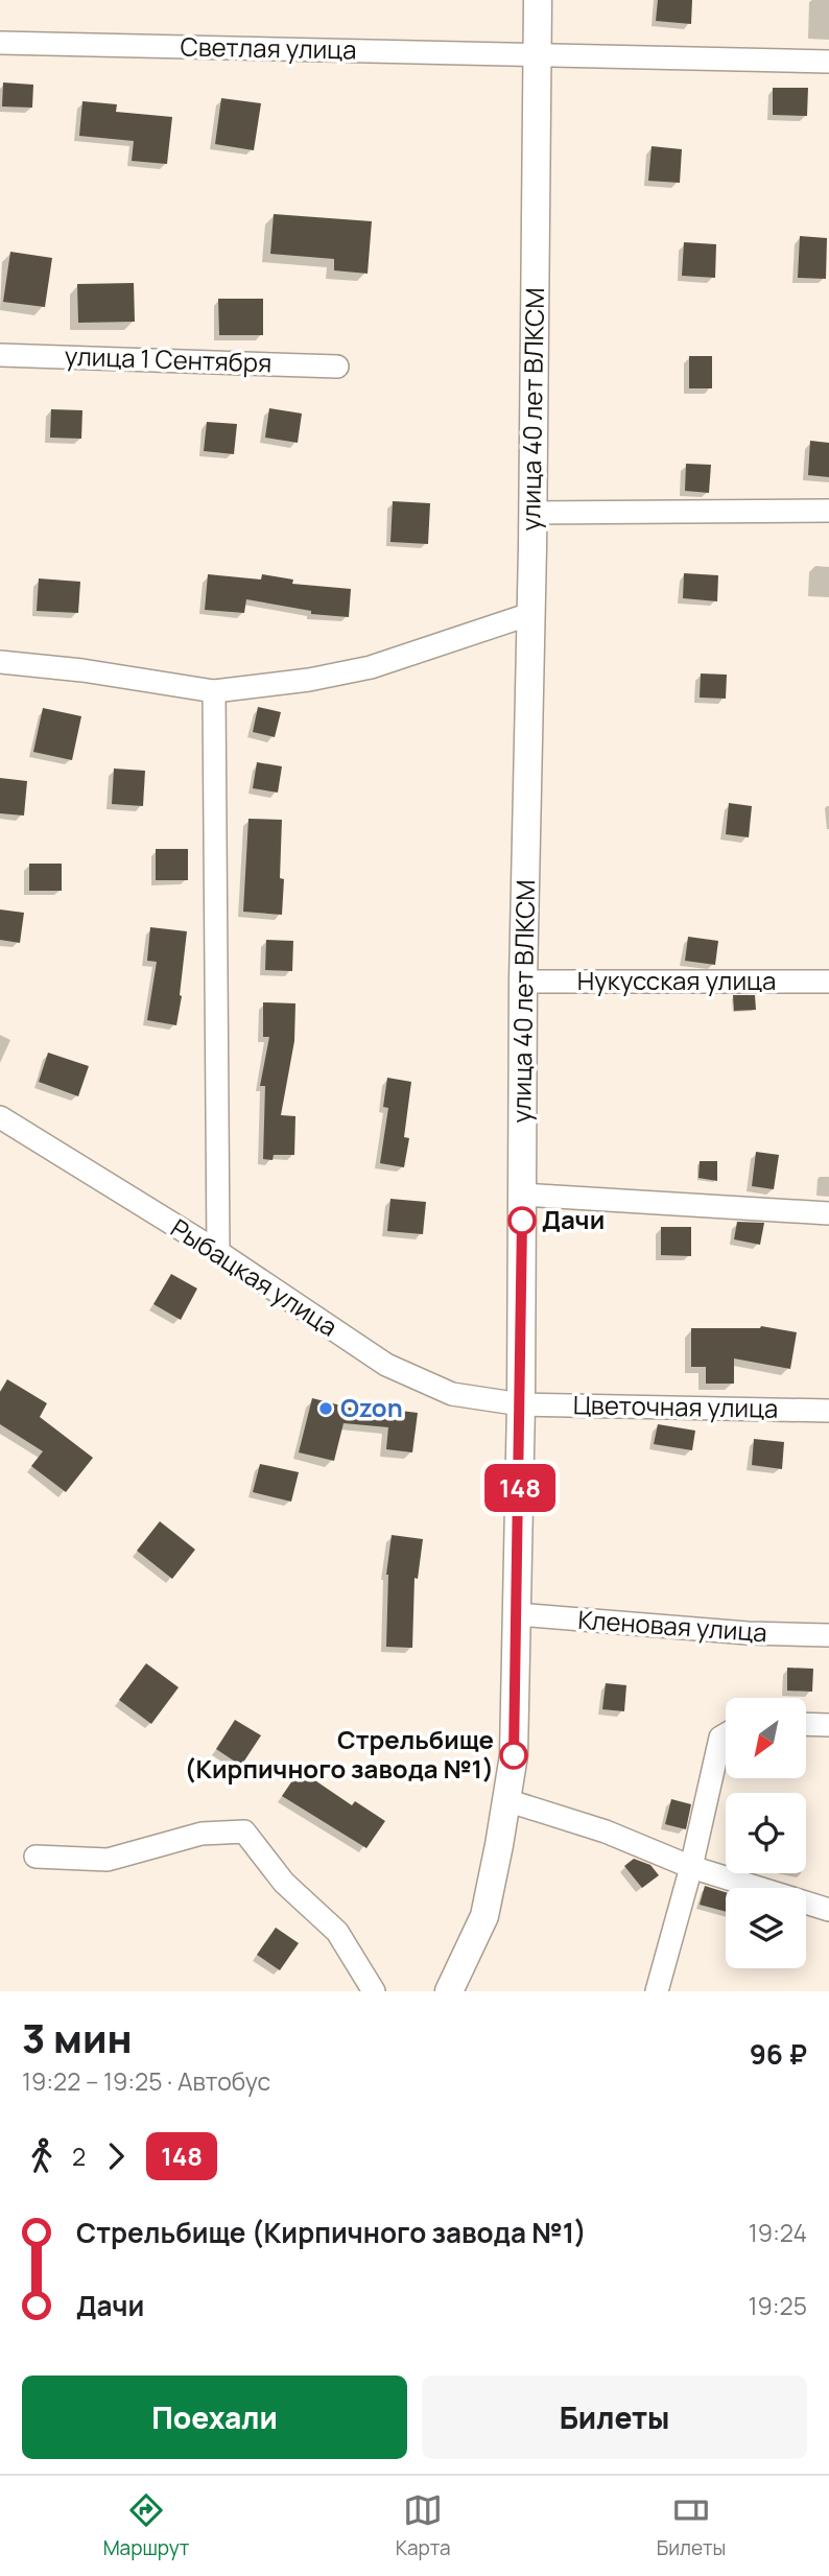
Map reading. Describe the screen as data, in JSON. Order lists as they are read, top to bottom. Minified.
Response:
{"streets":{"street":["Светлая улица","улица 1 Сентября","улица 40 лет ВЛКСМ","Нукусская улица","Рыбацкая улица","Цветочная улица","Кленовая улица"]},"crossings":[["Светлая улица","улица 40 лет ВЛКСМ"],["улица 40 лет ВЛКСМ","Нукусская улица"],["улица 40 лет ВЛКСМ","Рыбацкая улица"],["улица 40 лет ВЛКСМ","Цветочная улица"],["улица 40 лет ВЛКСМ","Кленовая улица"],["Рыбацкая улица","Цветочная улица"]],"places":["Дачи","Ozon","Стрельбище (Кирпичного завода №1)"],"lines":["bus line 148"],"north":"bottom left","page":{"on_map":"148","heading":["3 мин","19:22 – 19:25 · Автобус","96 ₽"],"legs":["2","148"],"list":[{"name":"Стрельбище (Кирпичного завода №1)","value":"19:24"},{"name":"Дачи","value":"19:25"}],"buttons":["Поехали","Билеты"],"tabs":["Маршрут","Карта","Билеты"]}}
